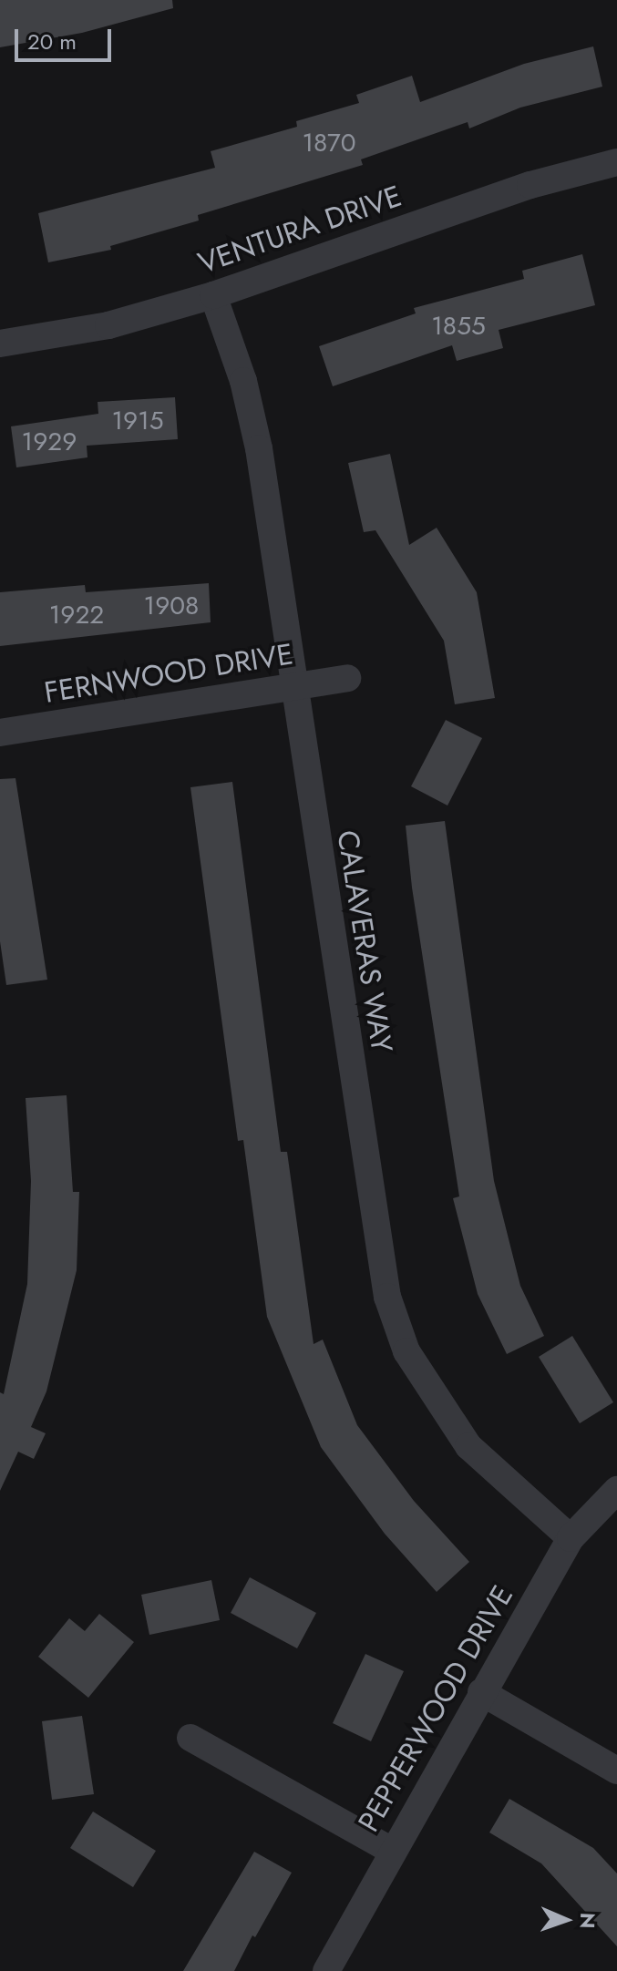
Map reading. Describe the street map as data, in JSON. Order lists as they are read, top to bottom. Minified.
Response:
{"streets":{"street":["VENTURA DRIVE","FERNWOOD DRIVE","CALAVERAS WAY","PEPPERWOOD DRIVE"]},"crossings":[["VENTURA DRIVE","CALAVERAS WAY"],["FERNWOOD DRIVE","CALAVERAS WAY"],["CALAVERAS WAY","PEPPERWOOD DRIVE"]],"house_numbers":["1870","1855","1915","1929","1908","1922"],"scale_bar":"20 m","north":"right"}
